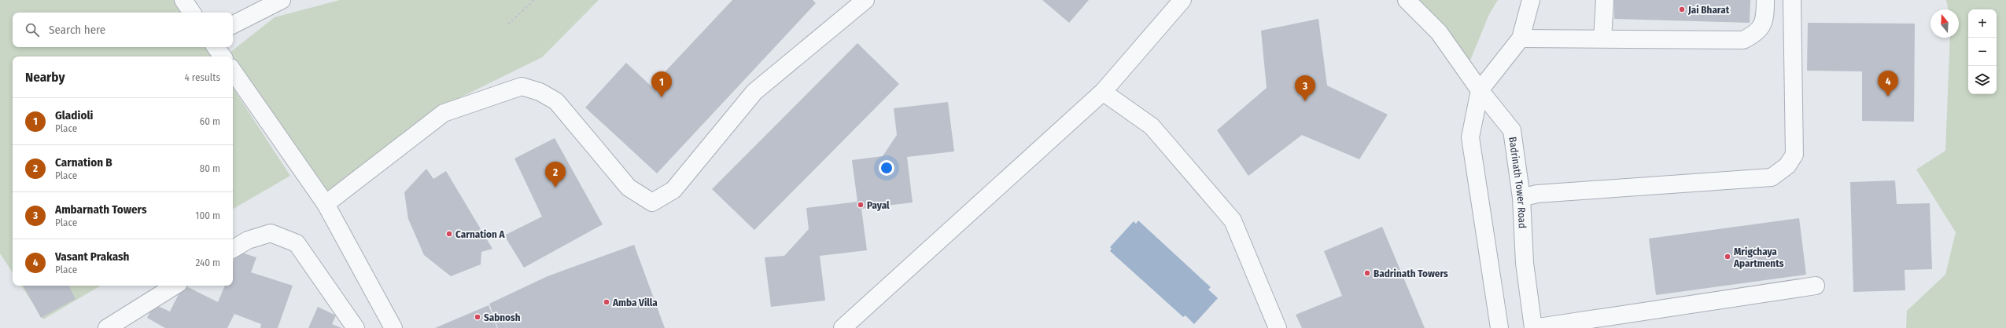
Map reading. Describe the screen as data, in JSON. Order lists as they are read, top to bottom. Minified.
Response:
{"streets":{"street":["Badrinath Tower Road"]},"places":["Jai Bharat","Payal","Carnation A","Mrigchaya Apartments","Badrinath Towers","Amba Villa","Sabnosh"],"north":"top","page":{"map_buttons":["+","−"],"search":"Search here","heading":["Nearby","4 results"],"pins":["4","1","3","2"],"list":[{"mark":"1","name":"Gladioli","note":"Place","value":"60 m"},{"mark":"2","name":"Carnation B","note":"Place","value":"80 m"},{"mark":"3","name":"Ambarnath Towers","note":"Place","value":"100 m"},{"mark":"4","name":"Vasant Prakash","note":"Place","value":"240 m"}]}}
